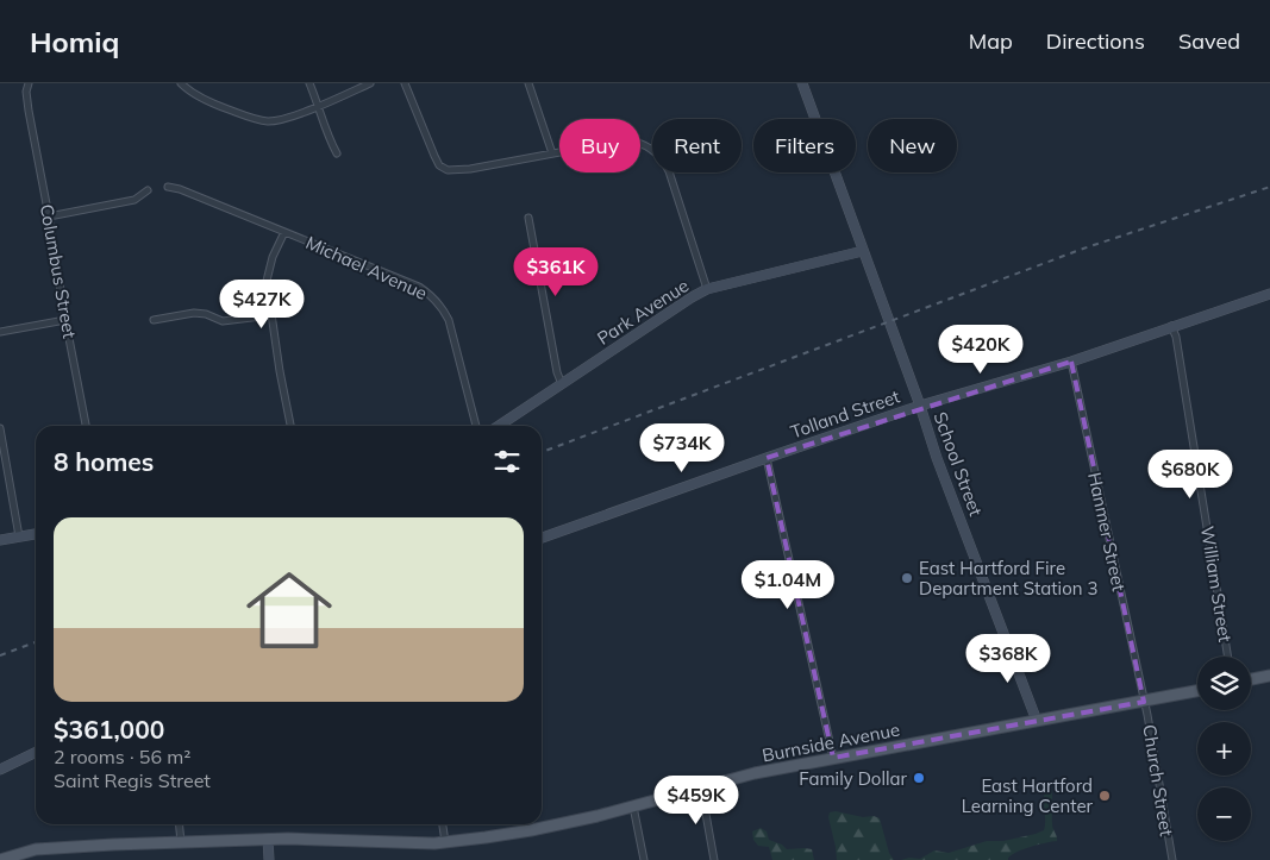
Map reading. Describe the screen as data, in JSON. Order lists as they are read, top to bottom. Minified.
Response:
{"streets":{"main road":["Park Avenue","Tolland Street","School Street","Burnside Avenue"],"street":["Michael Avenue","Columbus Street","Hanmer Street","William Street","Church Street"]},"crossings":[["Park Avenue","School Street"],["Tolland Street","School Street"],["Tolland Street","Hanmer Street"],["Tolland Street","William Street"],["School Street","Burnside Avenue"],["Hanmer Street","Burnside Avenue"],["Hanmer Street","Church Street"],["Burnside Avenue","Church Street"]],"places":["East Hartford Fire Department Station 3","Family Dollar","East Hartford Learning Center"],"page":{"header":"Homiq","nav":["Map","Directions","Saved"],"chip":["Buy","Rent","Filters","New"],"price":["$361K","$427K","$420K","$734K","$680K","$1.04M","$368K","$459K"],"heading":"8 homes","list":[{"name":"$361,000","note":"2 rooms · 56 m² · Saint Regis Street"}],"map_buttons":["+","−"]}}
